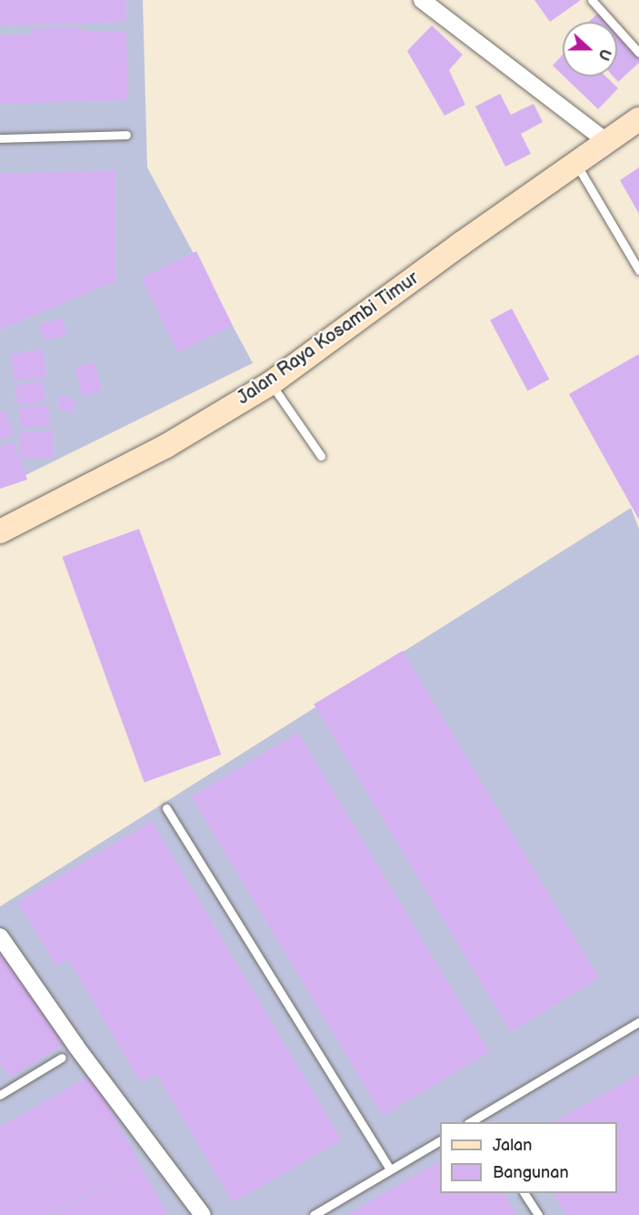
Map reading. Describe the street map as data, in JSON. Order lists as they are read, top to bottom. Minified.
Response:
{"streets":{"main road":["Jalan Raya Kosambi Timur"]},"legend":["Jalan","Bangunan"],"north":"right"}
